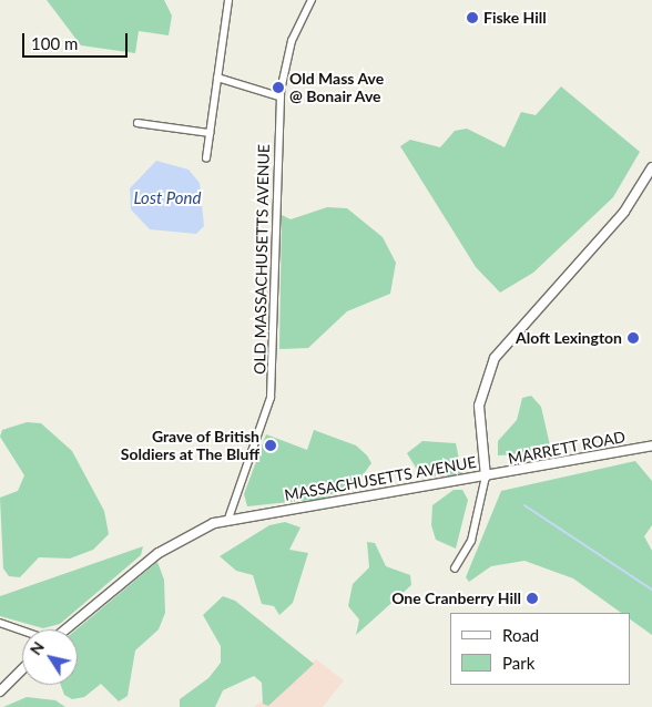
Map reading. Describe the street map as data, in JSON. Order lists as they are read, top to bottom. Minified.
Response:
{"streets":{"main road":["MARRETT ROAD","MASSACHUSETTS AVENUE"],"street":["OLD MASSACHUSETTS AVENUE"]},"crossings":[["OLD MASSACHUSETTS AVENUE","MASSACHUSETTS AVENUE"],["MARRETT ROAD","MASSACHUSETTS AVENUE"]],"water":["Lost Pond"],"places":["Fiske Hill","Old Mass Ave @ Bonair Ave","Aloft Lexington","Grave of British Soldiers at The Bluff","One Cranberry Hill"],"legend":["Road","Park"],"scale_bar":"100 m","north":"top left"}
